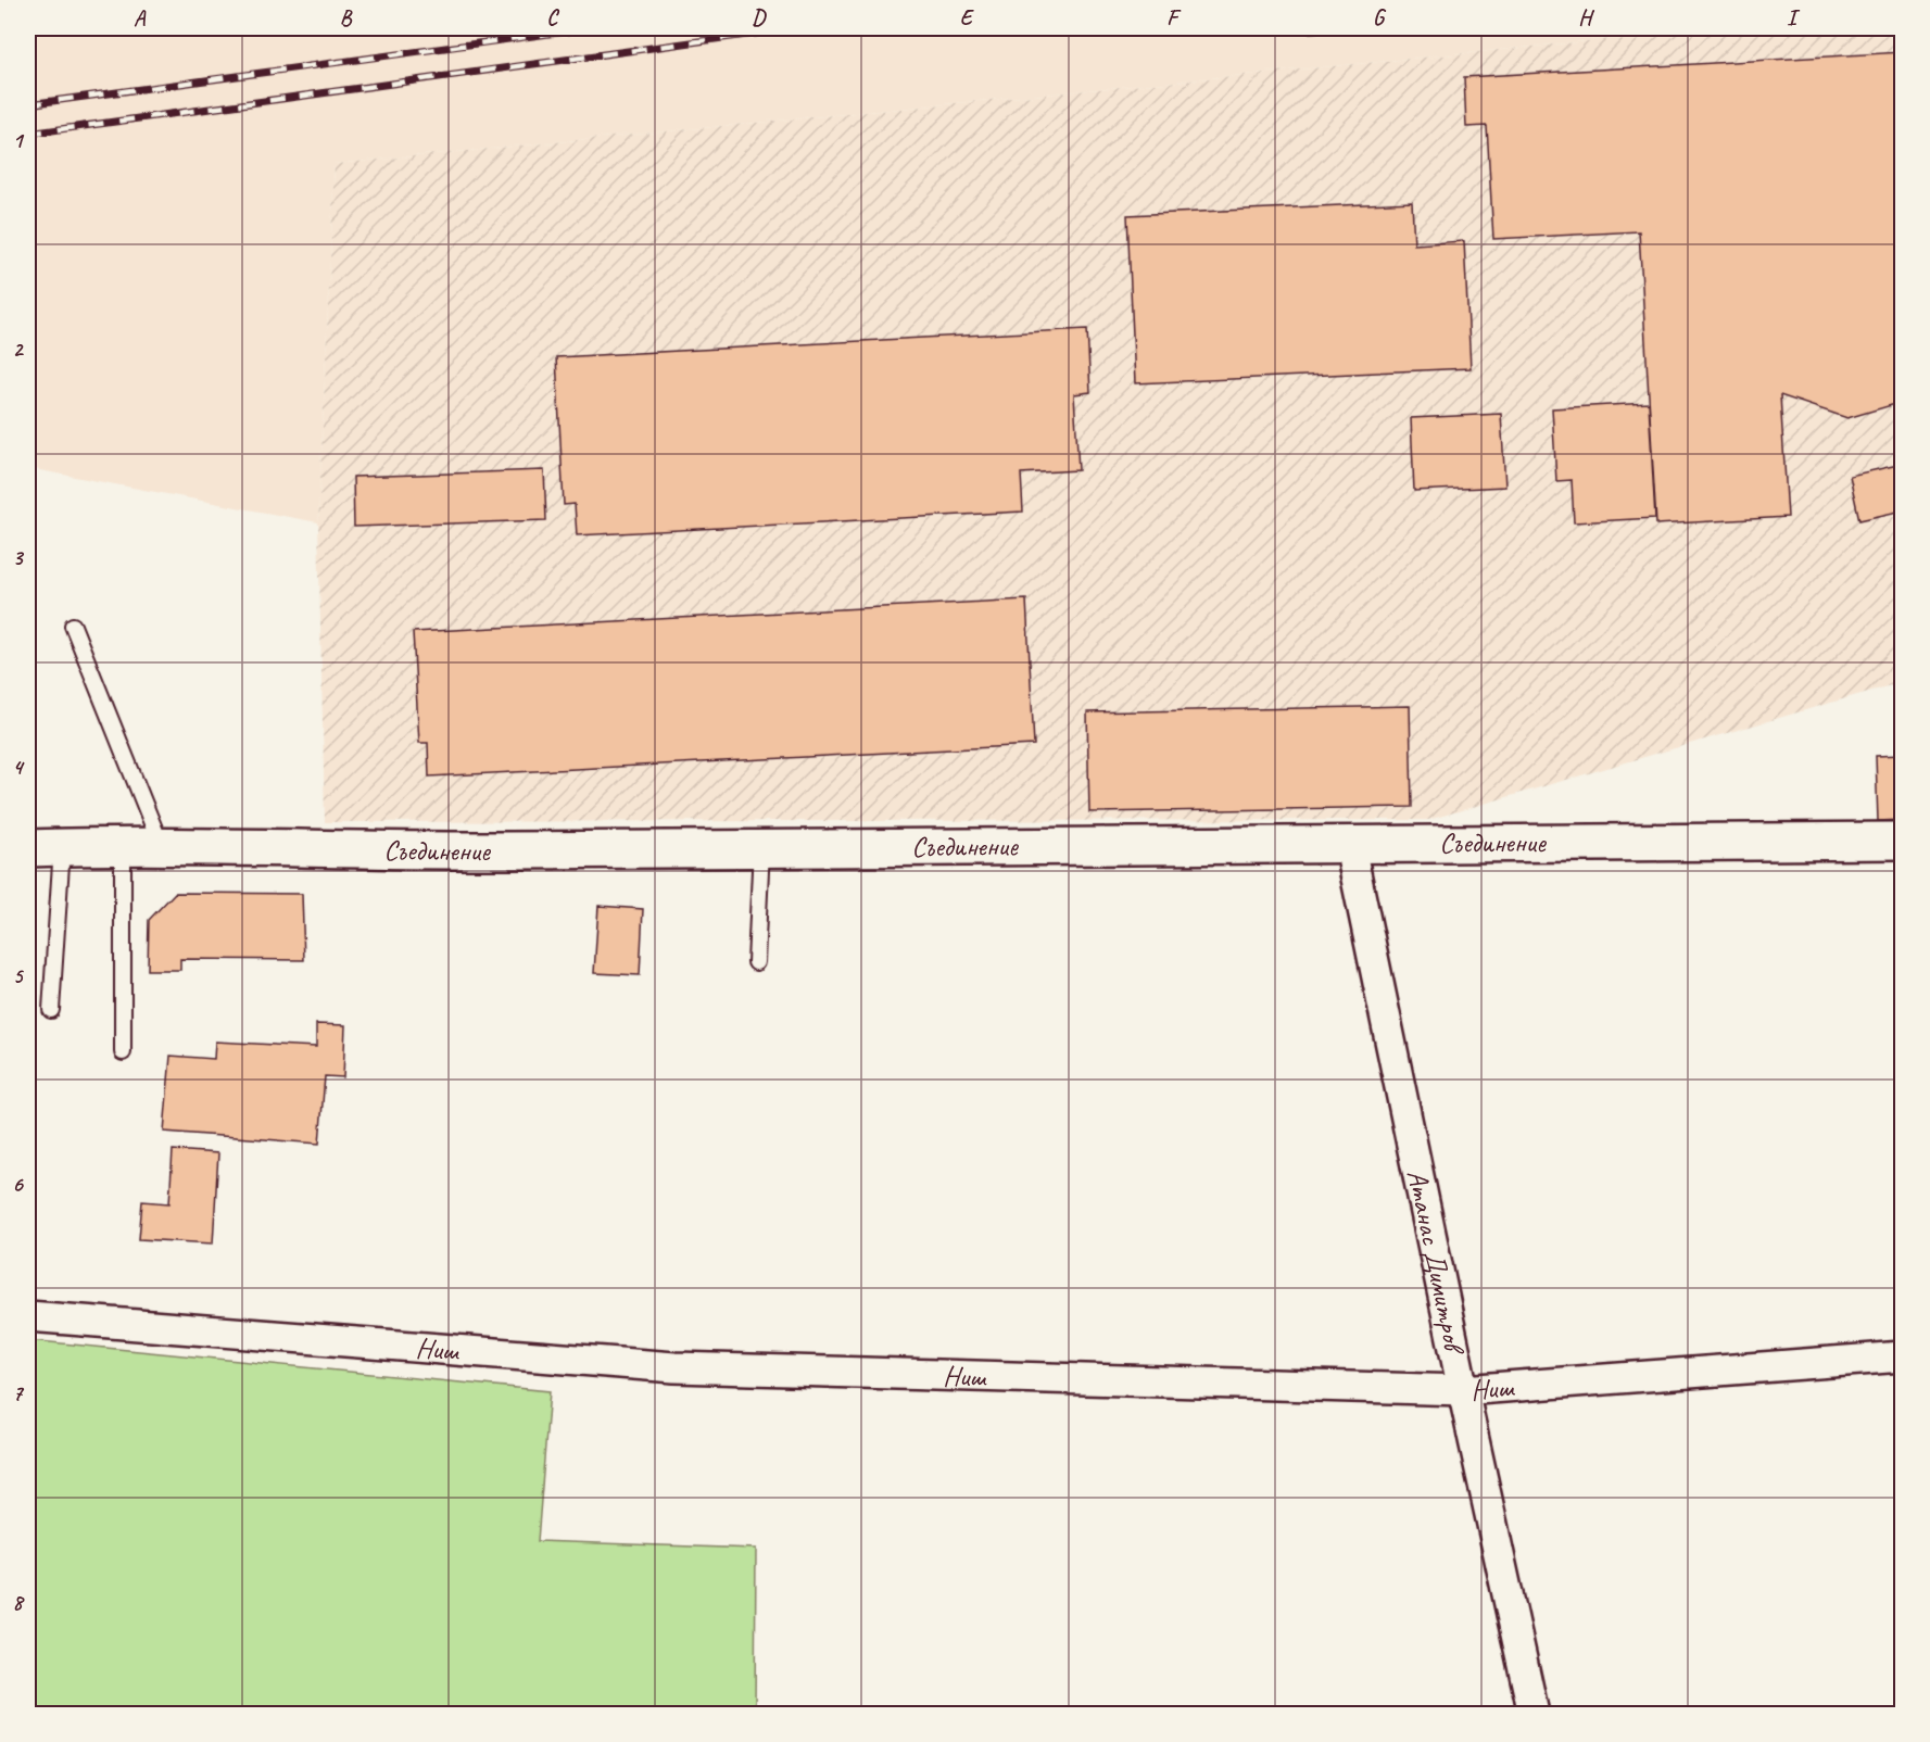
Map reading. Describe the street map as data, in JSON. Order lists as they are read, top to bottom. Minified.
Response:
{"streets":{"main road":["Съединение"],"street":["Атанас Димитров","Ниш"]},"crossings":[["Съединение","Атанас Димитров"],["Атанас Димитров","Ниш"]],"grid":{"columns":["A","B","C","D","E","F","G","H","I"],"rows":["1","2","3","4","5","6","7","8"]}}
